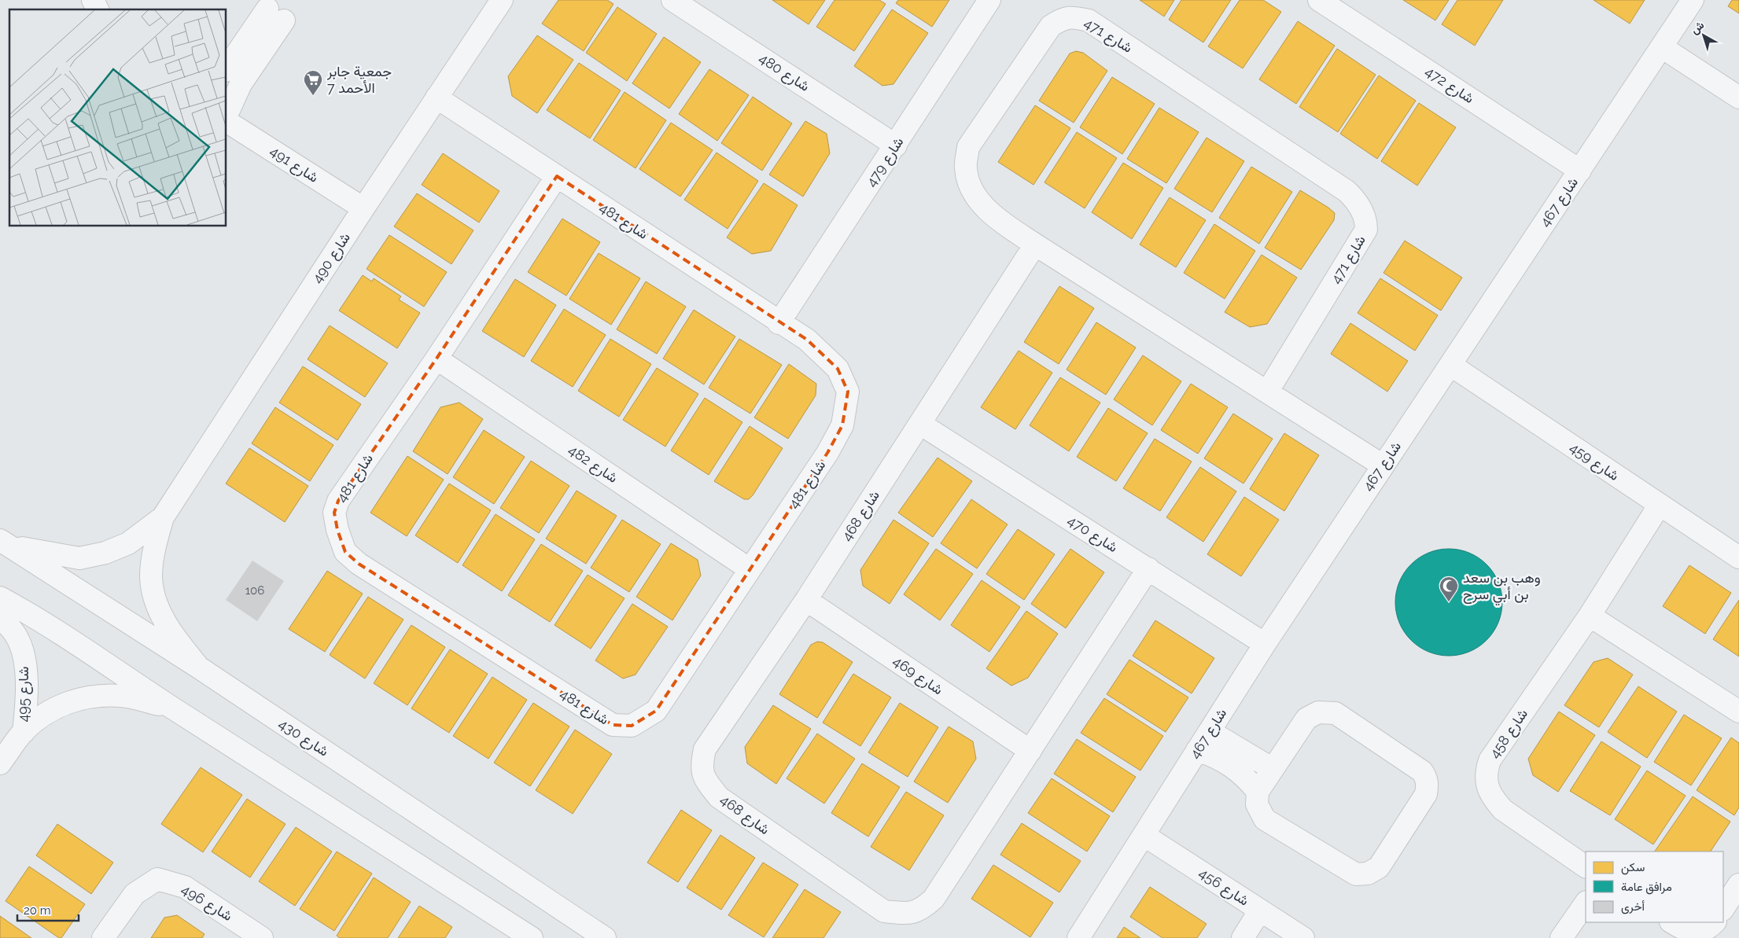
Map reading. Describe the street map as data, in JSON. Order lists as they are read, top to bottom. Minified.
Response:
{"streets":{"street":["شارع 471","شارع 480","شارع 472","شارع 479","شارع 491","شارع 467","شارع 481","شارع 490","شارع 459","شارع 482","شارع 468","شارع 470","شارع 469","شارع 495","شارع 458","شارع 430","شارع 456","شارع 496"]},"crossings":[["شارع 471","شارع 467"],["شارع 471","شارع 468"],["شارع 480","شارع 479"],["شارع 472","شارع 467"],["شارع 479","شارع 481"],["شارع 491","شارع 490"],["شارع 467","شارع 459"],["شارع 467","شارع 470"],["شارع 467","شارع 456"],["شارع 481","شارع 490"],["شارع 481","شارع 482"],["شارع 490","شارع 430"],["شارع 459","شارع 458"],["شارع 468","شارع 470"],["شارع 468","شارع 469"]],"places":{"supermarket":["جمعية جابر الأحمد 7"],"mosque":["وهب بن سعد بن أبي سرح"]},"house_numbers":["106"],"legend":["سكن","مرافق عامة","أخرى"],"scale_bar":"20 m","north":"top left"}
